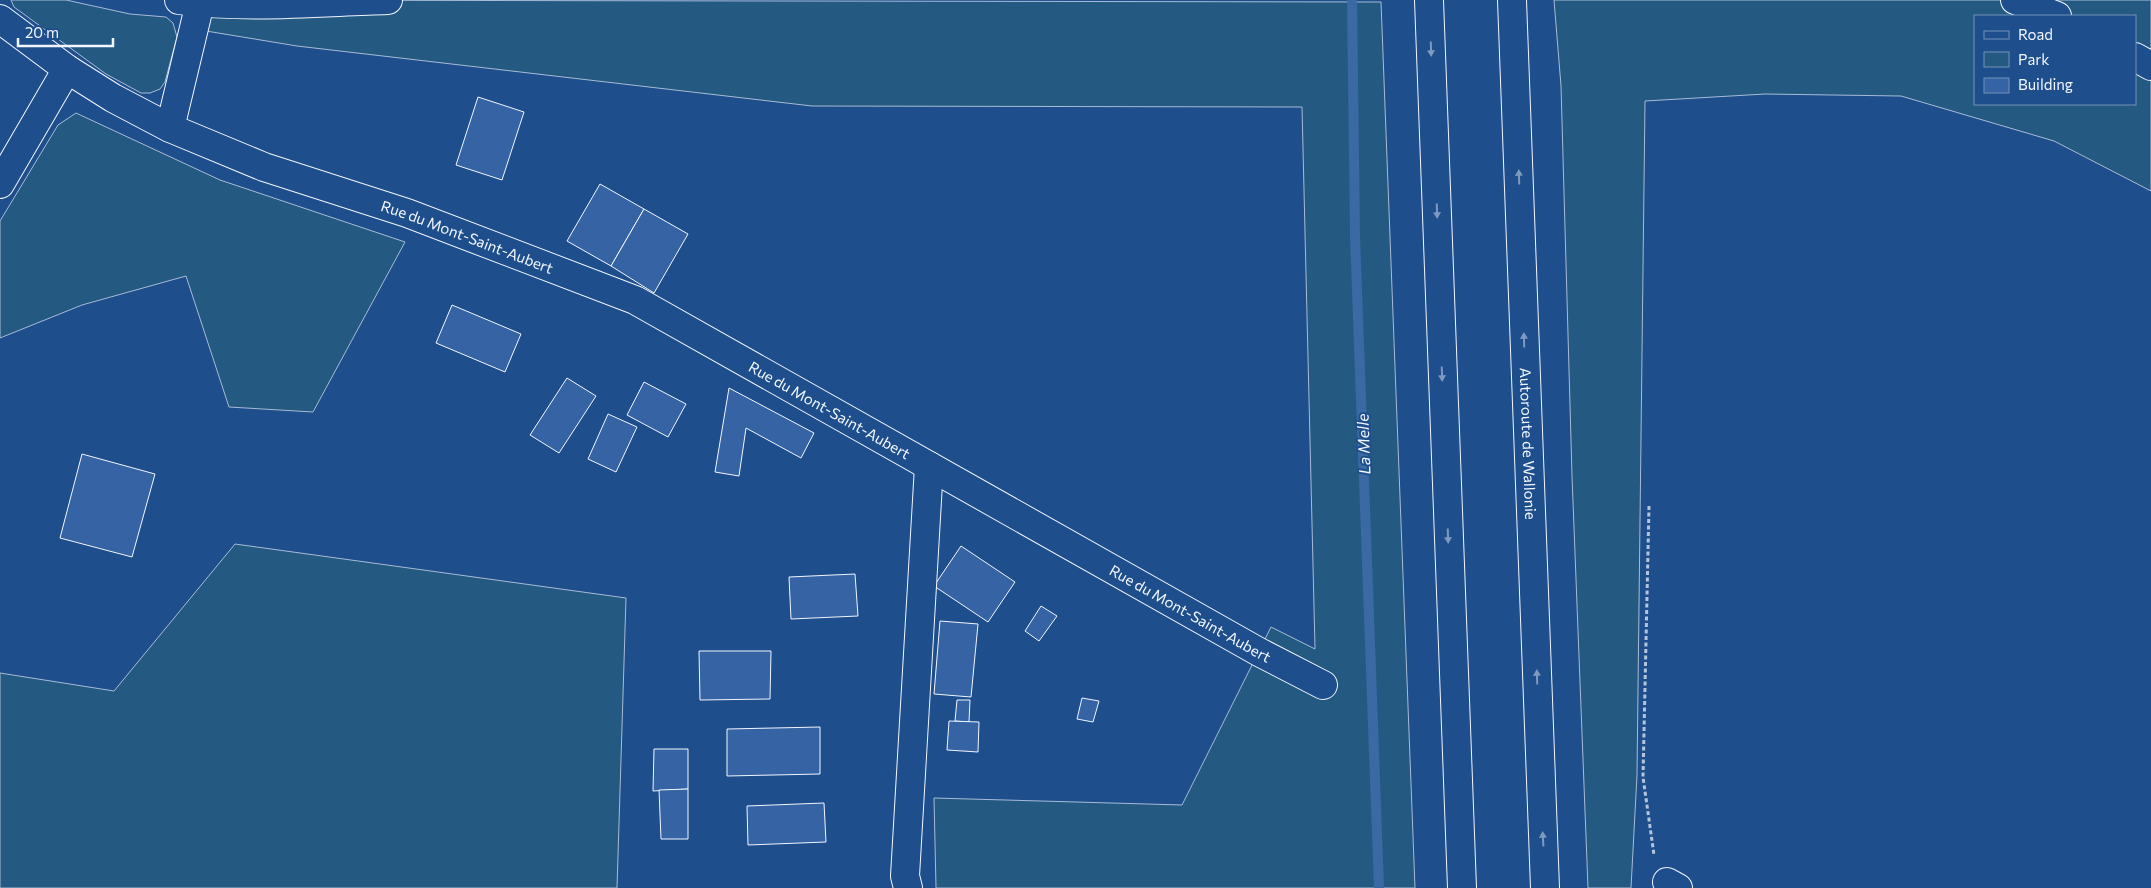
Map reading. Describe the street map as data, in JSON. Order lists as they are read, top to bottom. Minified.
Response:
{"streets":{"main road":["Rue du Mont-Saint-Aubert","Autoroute de Wallonie"]},"water":["La Melle"],"legend":["Road","Park","Building"],"scale_bar":"20 m"}
